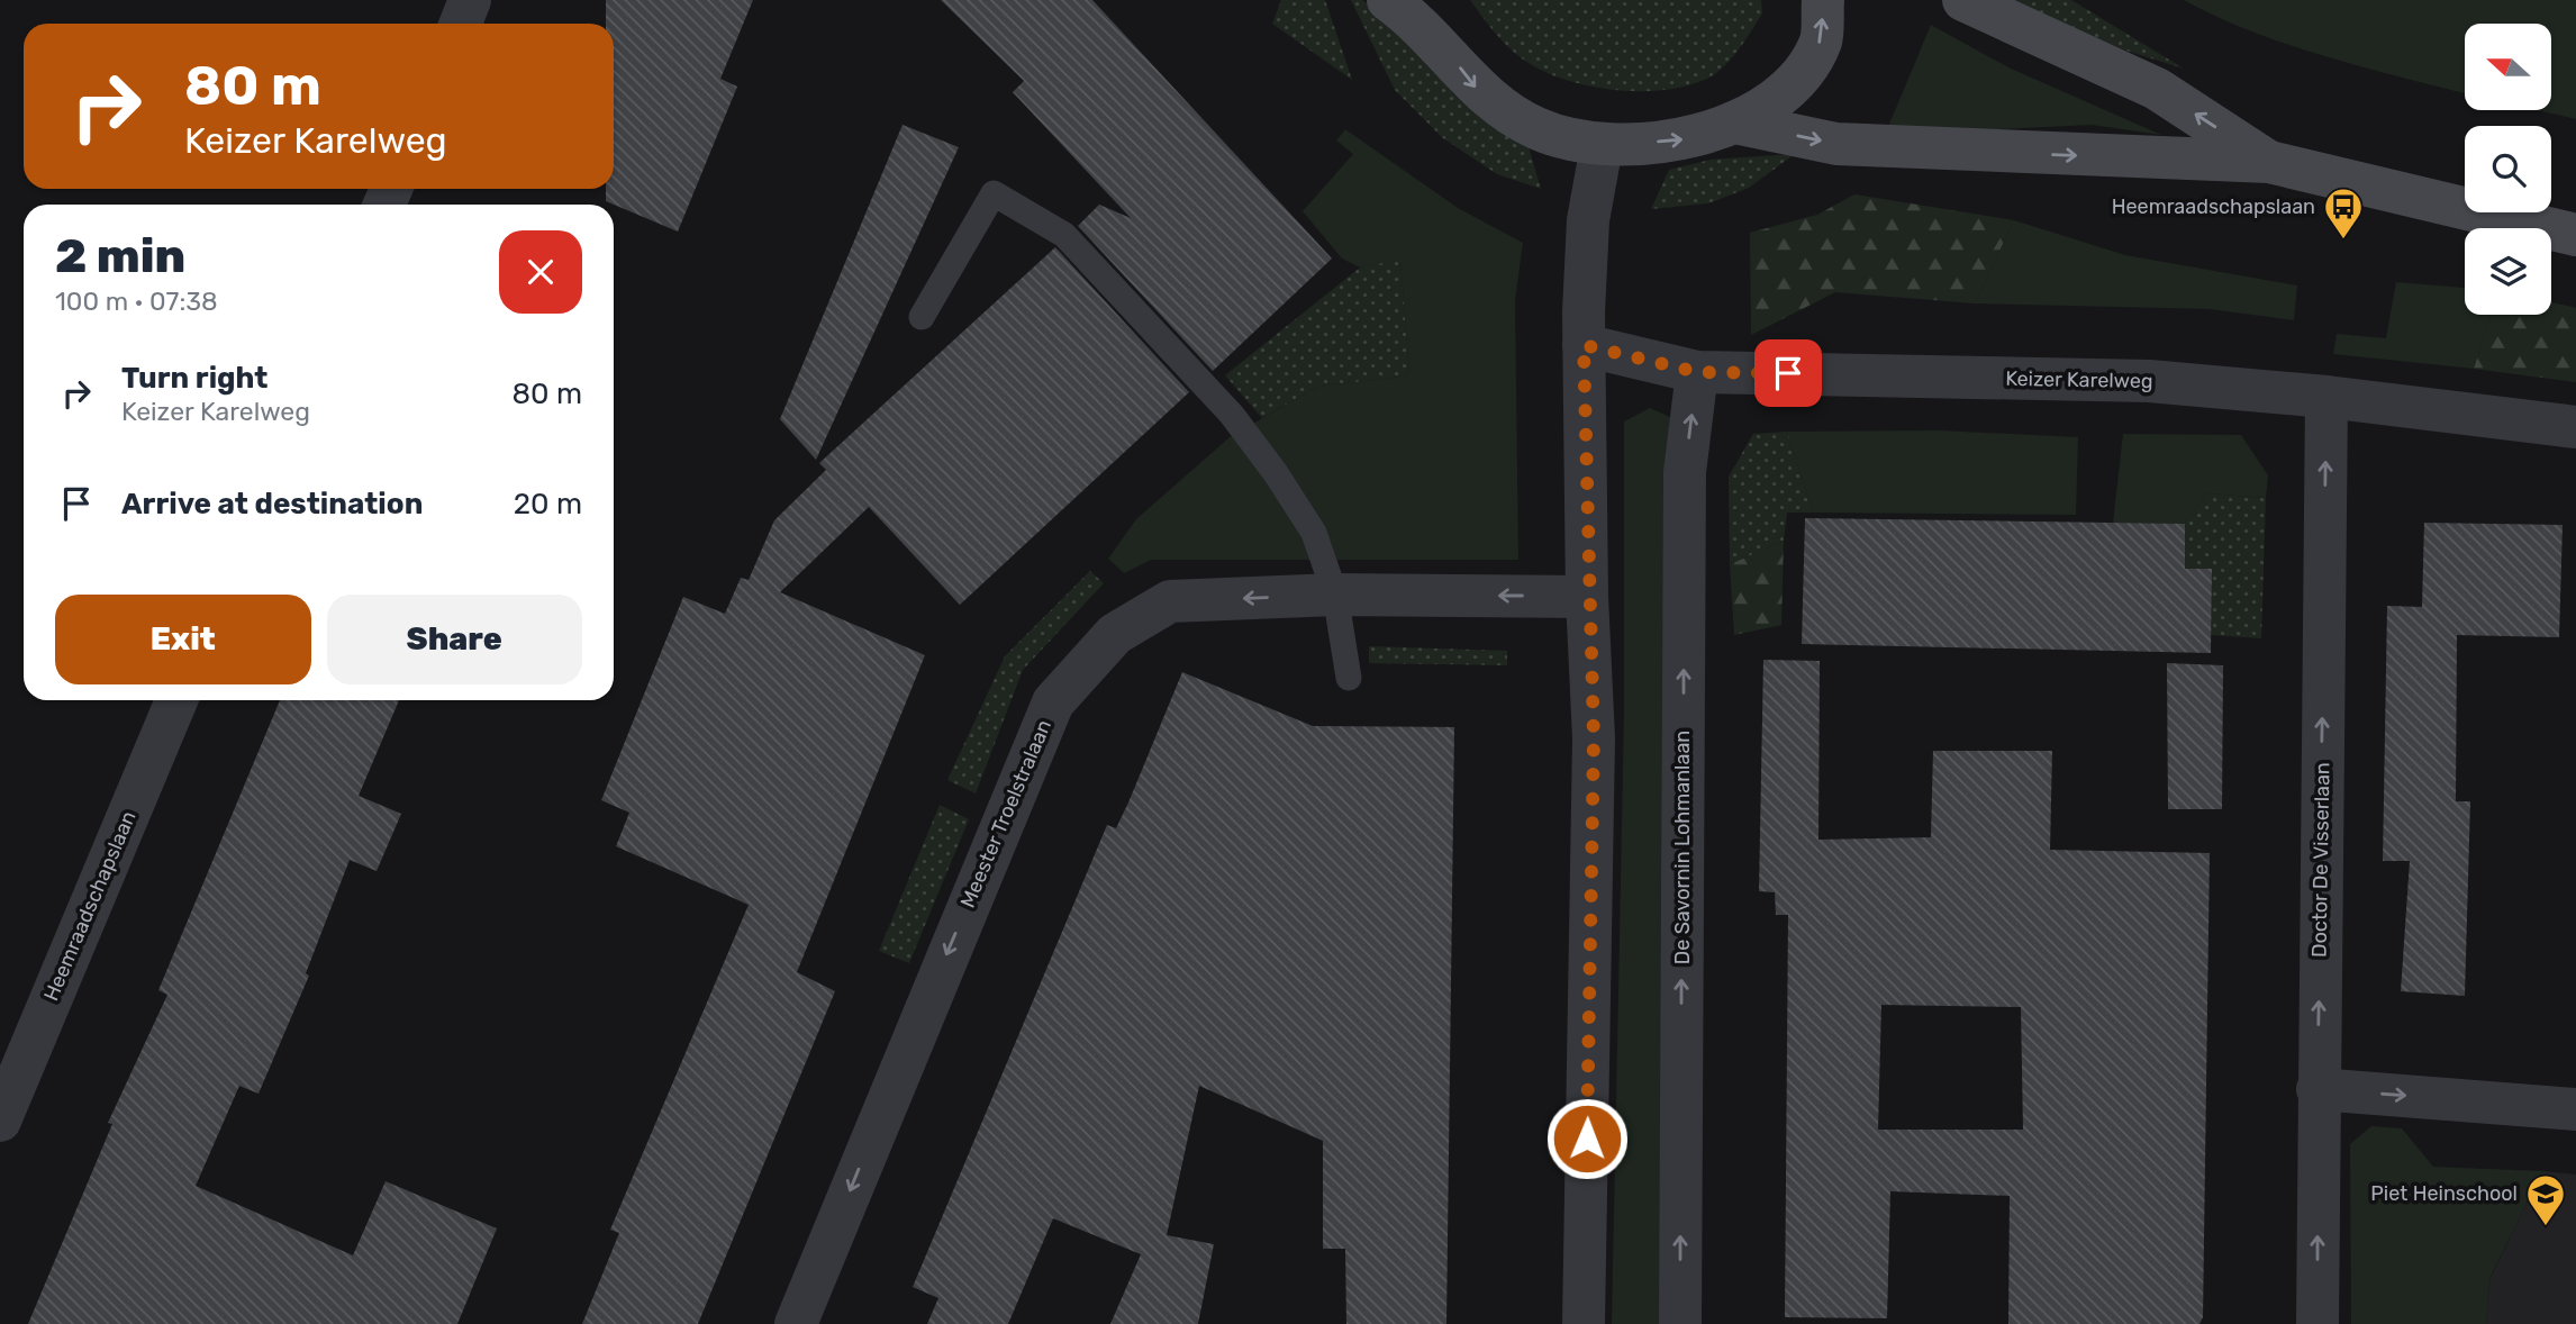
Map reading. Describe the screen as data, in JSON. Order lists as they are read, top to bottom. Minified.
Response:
{"streets":{"street":["Keizer Karelweg","Meester Troelstralaan","De Savornin Lohmanlaan","Doctor De Visserlaan","Heemraadschapslaan"]},"crossings":[["Keizer Karelweg","De Savornin Lohmanlaan"],["Keizer Karelweg","Doctor De Visserlaan"]],"one_way":["Meester Troelstralaan","Doctor De Visserlaan"],"places":{"bus stop":["Heemraadschapslaan"],"school or university":["Piet Heinschool"]},"north":"left","page":{"turn":["80 m","Keizer Karelweg"],"heading":["2 min","100 m · 07:38"],"list":[{"name":"Turn right","note":"Keizer Karelweg","value":"80 m"},{"name":"Arrive at destination","value":"20 m"}],"buttons":["Exit","Share"]}}
